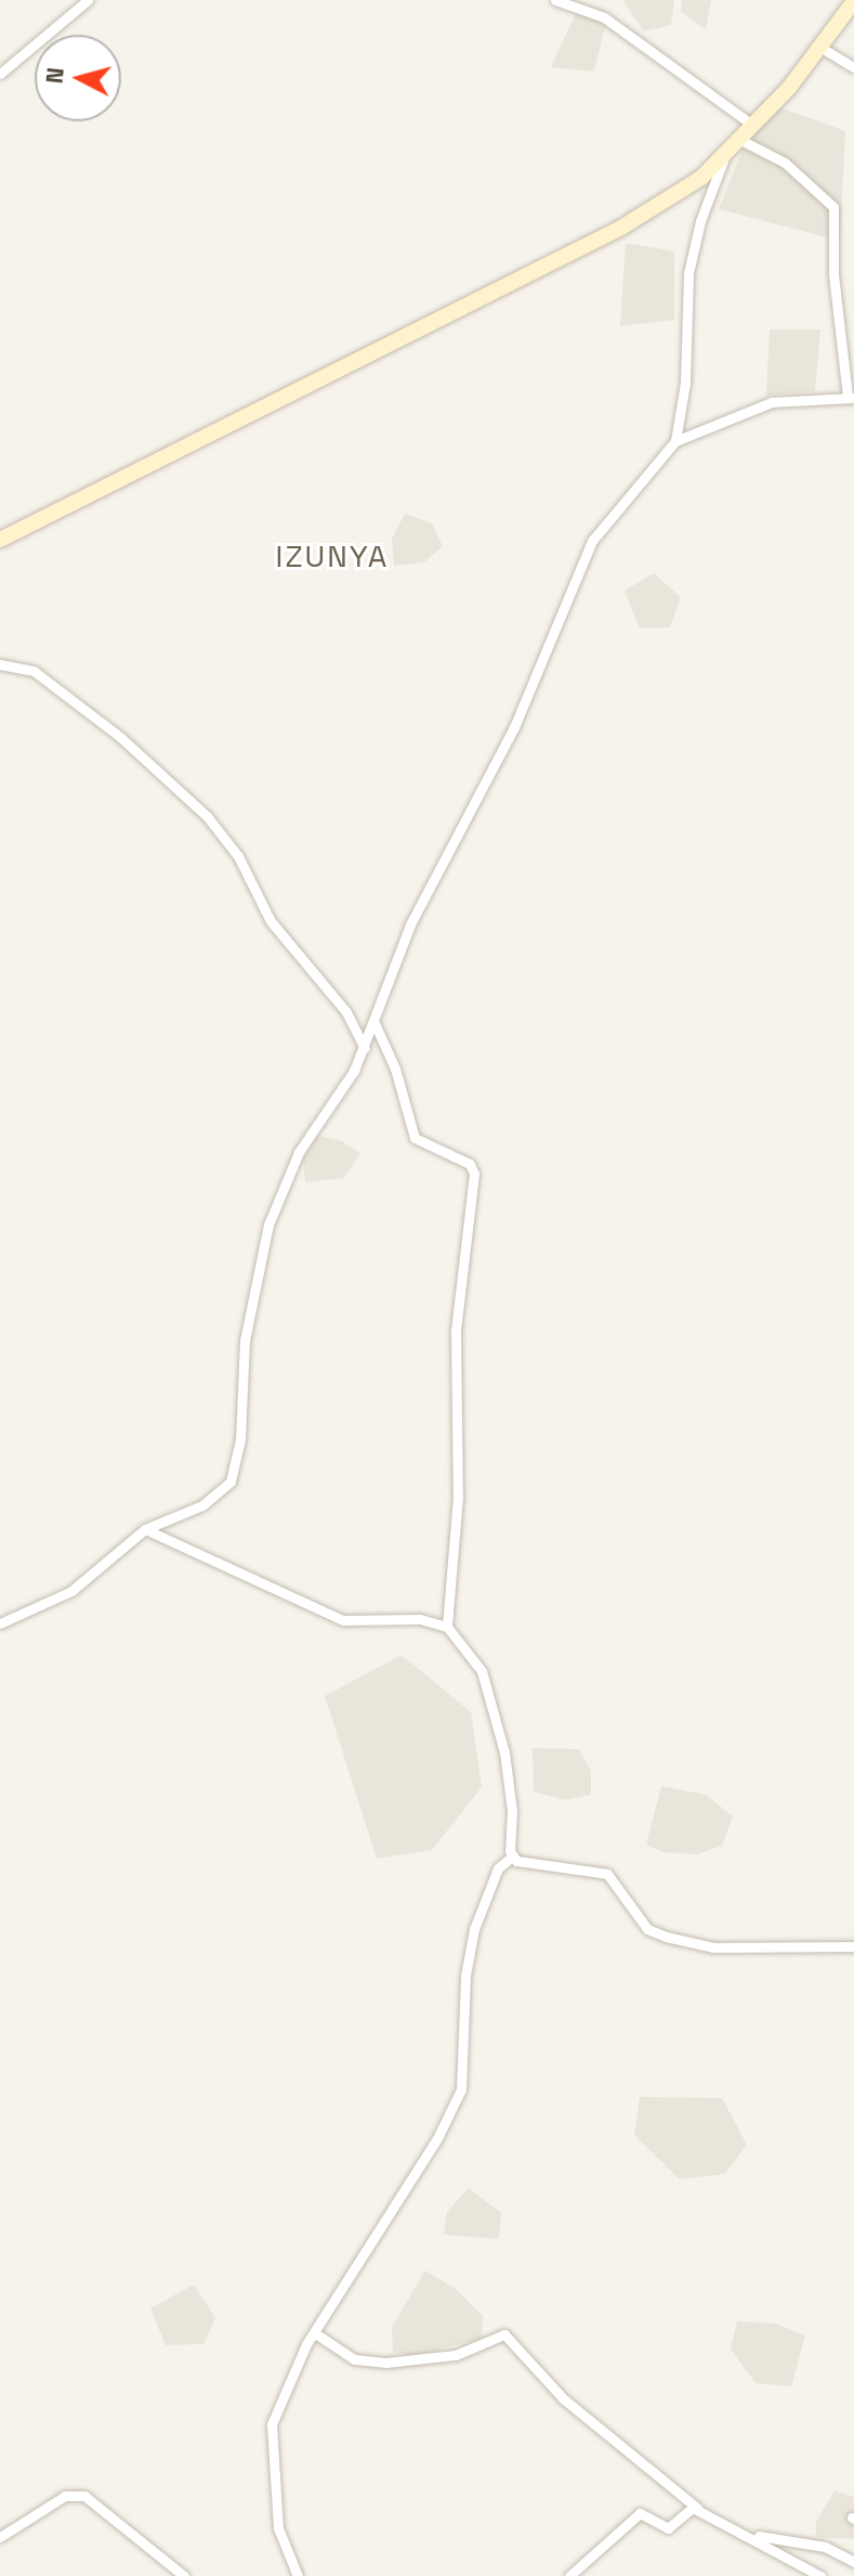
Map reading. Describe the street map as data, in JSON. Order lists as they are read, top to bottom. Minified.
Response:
{"districts":["IZUNYA"],"north":"left"}
